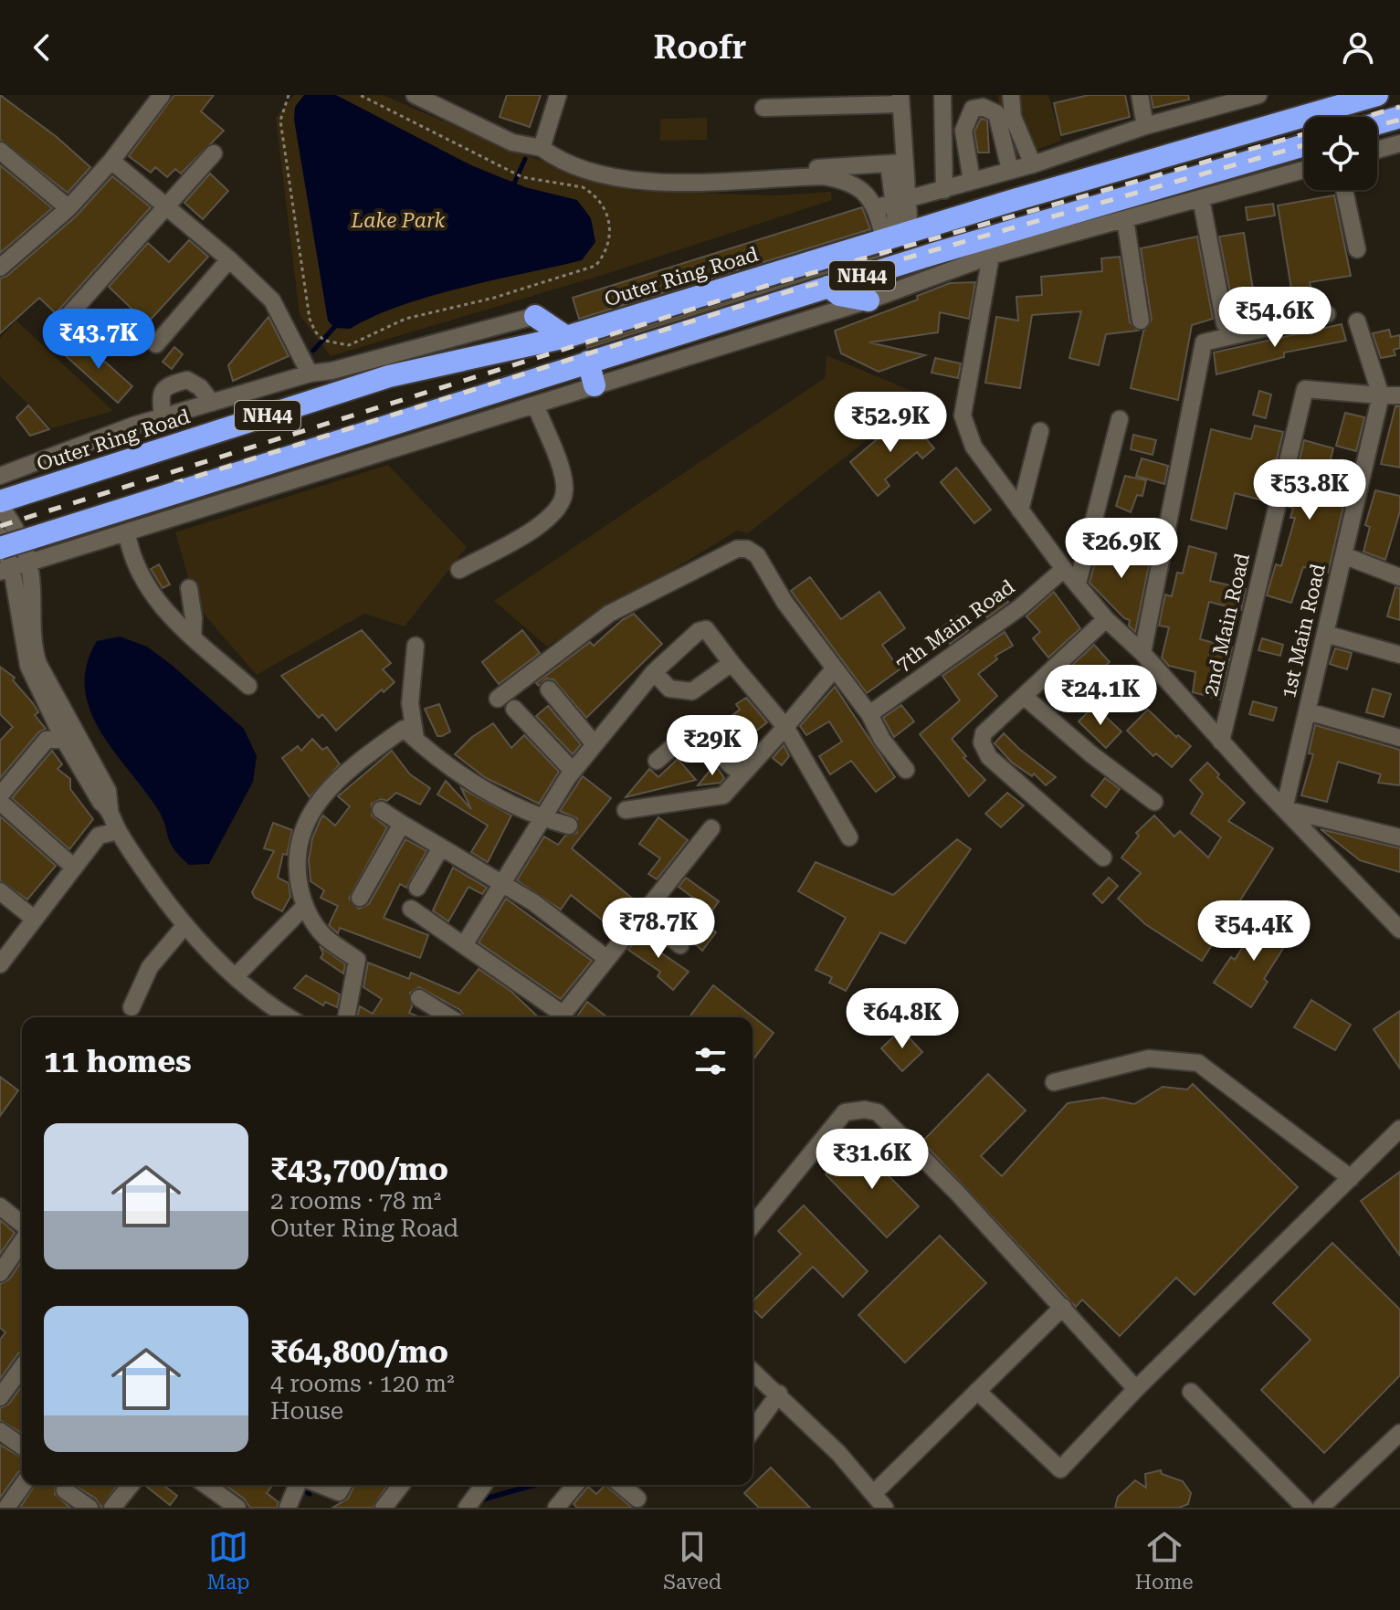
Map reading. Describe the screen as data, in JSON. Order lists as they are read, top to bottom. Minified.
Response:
{"streets":{"highway":["NH44","Outer Ring Road"],"street":["2nd Main Road","7th Main Road","1st Main Road"]},"crossings":[["2nd Main Road","1st Main Road"]],"parks":["Lake Park"],"page":{"header":"Roofr","price":["₹54.6K","₹43.7K","₹52.9K","₹53.8K","₹26.9K","₹24.1K","₹29K","₹78.7K","₹54.4K","₹64.8K","₹31.6K"],"heading":"11 homes","list":[{"name":"₹43,700/mo","note":"2 rooms · 78 m² · Outer Ring Road"},{"name":"₹64,800/mo","note":"4 rooms · 120 m² · House"}],"tabs":["Map","Saved","Home"]}}
